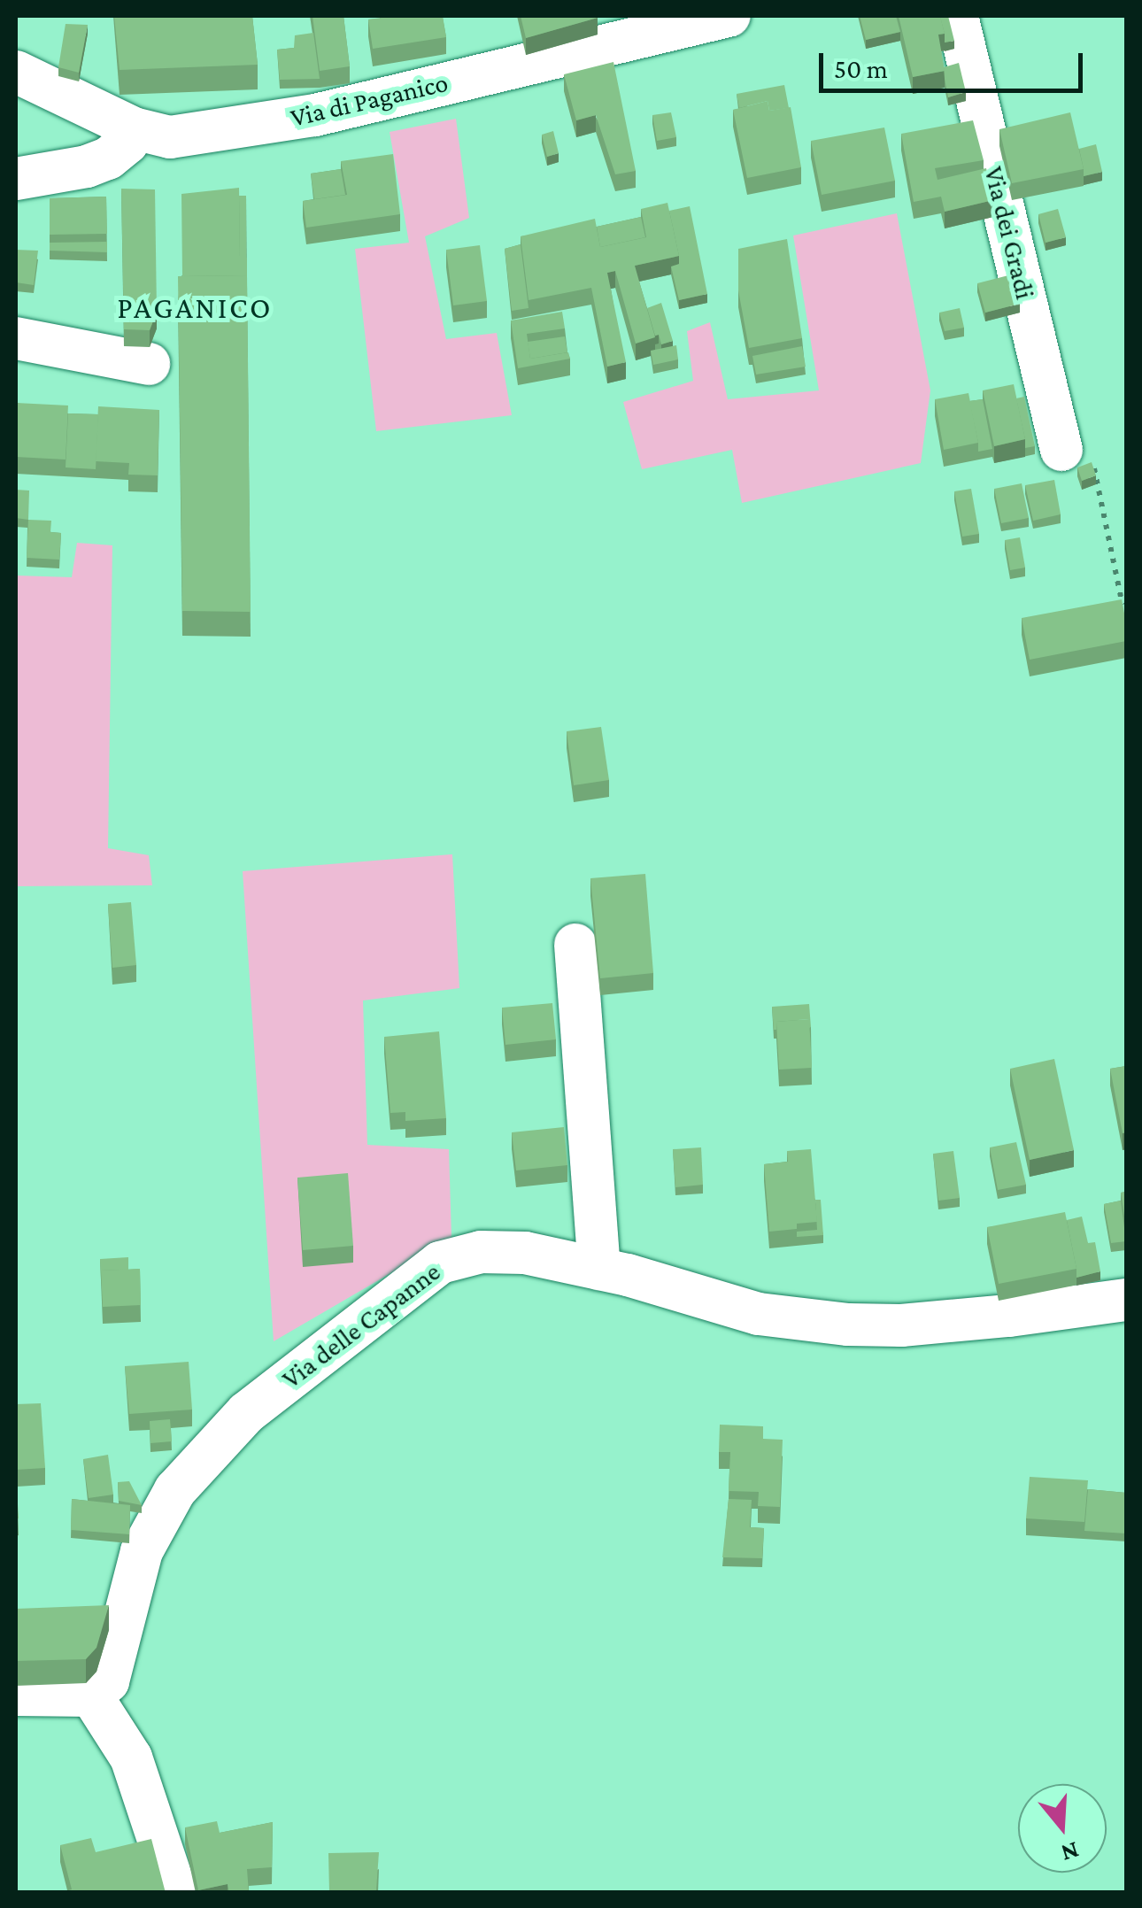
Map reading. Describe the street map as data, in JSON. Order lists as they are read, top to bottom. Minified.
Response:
{"streets":{"street":["Via di Paganico","Via dei Gradi","Via delle Capanne"]},"districts":["PAGANICO"],"scale_bar":"50 m","north":"bottom"}
